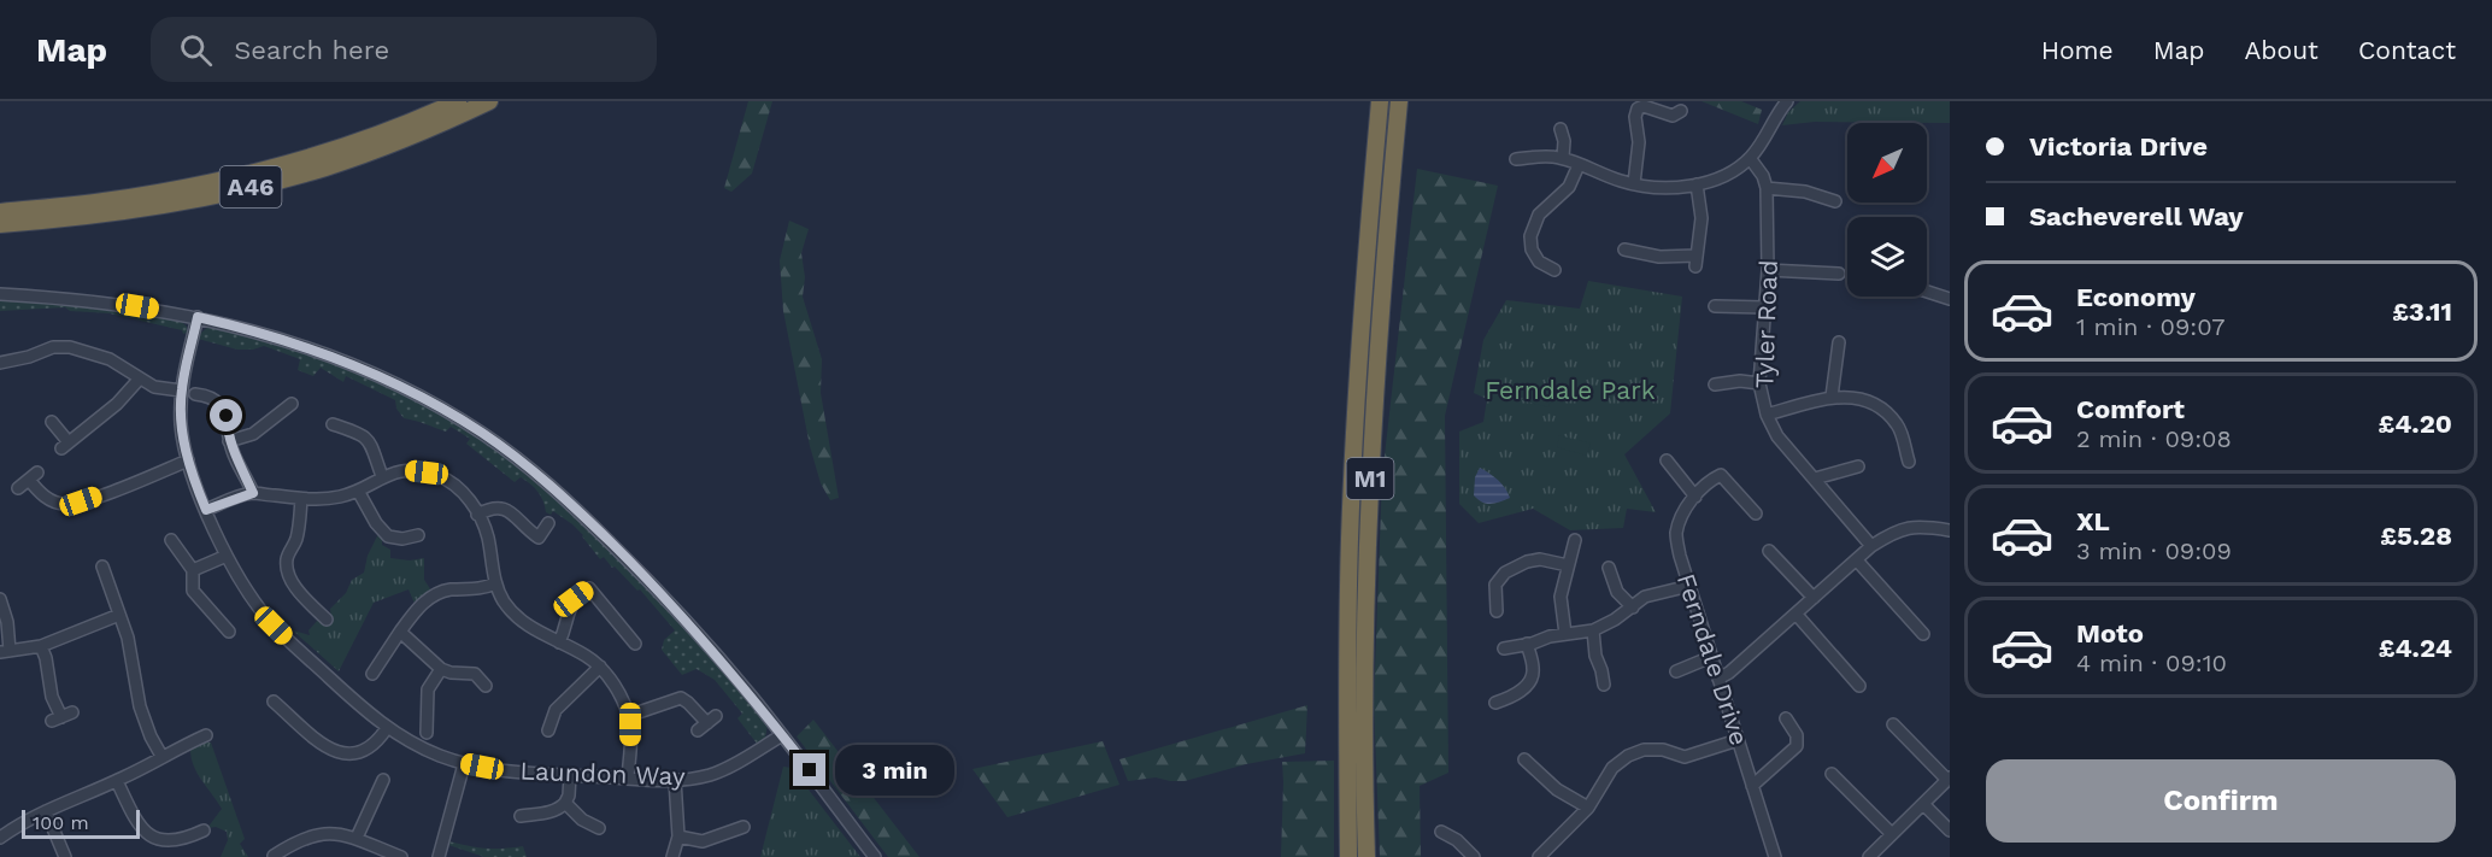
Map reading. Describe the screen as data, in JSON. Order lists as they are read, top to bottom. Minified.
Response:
{"streets":{"highway":["A46","M1"],"street":["Tyler Road","Ferndale Drive","Laundon Way"]},"parks":["Ferndale Park"],"scale_bar":"100 m","north":"bottom left","page":{"header":"Map","search":"Search here","nav":["Home","Map","About","Contact"],"banner":["Victoria Drive","Sacheverell Way"],"list":[{"name":"Economy","note":"1 min · 09:07","value":"£3.11"},{"name":"Comfort","note":"2 min · 09:08","value":"£4.20"},{"name":"XL","note":"3 min · 09:09","value":"£5.28"},{"name":"Moto","note":"4 min · 09:10","value":"£4.24"}],"bubble":"3 min","buttons":"Confirm","scale":"100 m"}}
